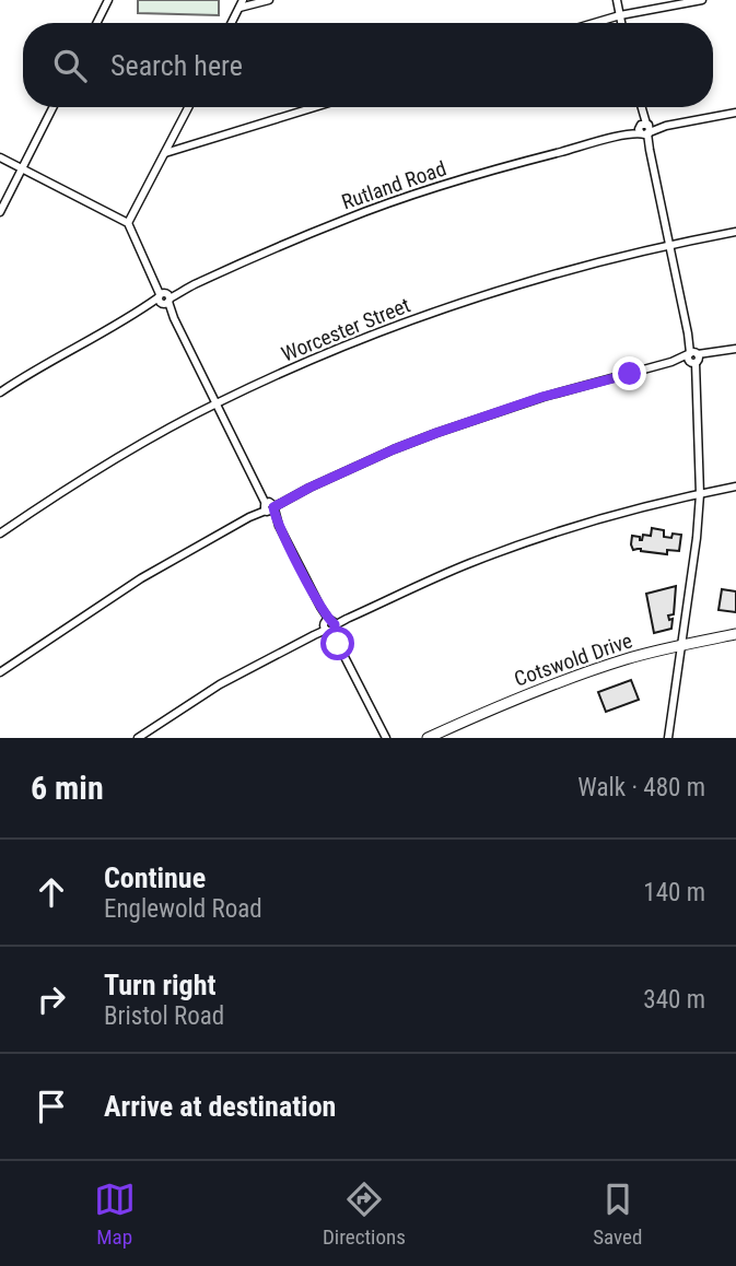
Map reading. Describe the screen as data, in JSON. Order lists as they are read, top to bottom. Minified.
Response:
{"streets":{"main road":["Cotswold Drive"],"street":["Rutland Road","Worcester Street"]},"page":{"search":"Search here","heading":["6 min","Walk · 480 m"],"list":[["Continue","Englewold Road","140 m"],["Turn right","Bristol Road","340 m"],"Arrive at destination"],"nav":["Map","Directions","Saved"]}}
